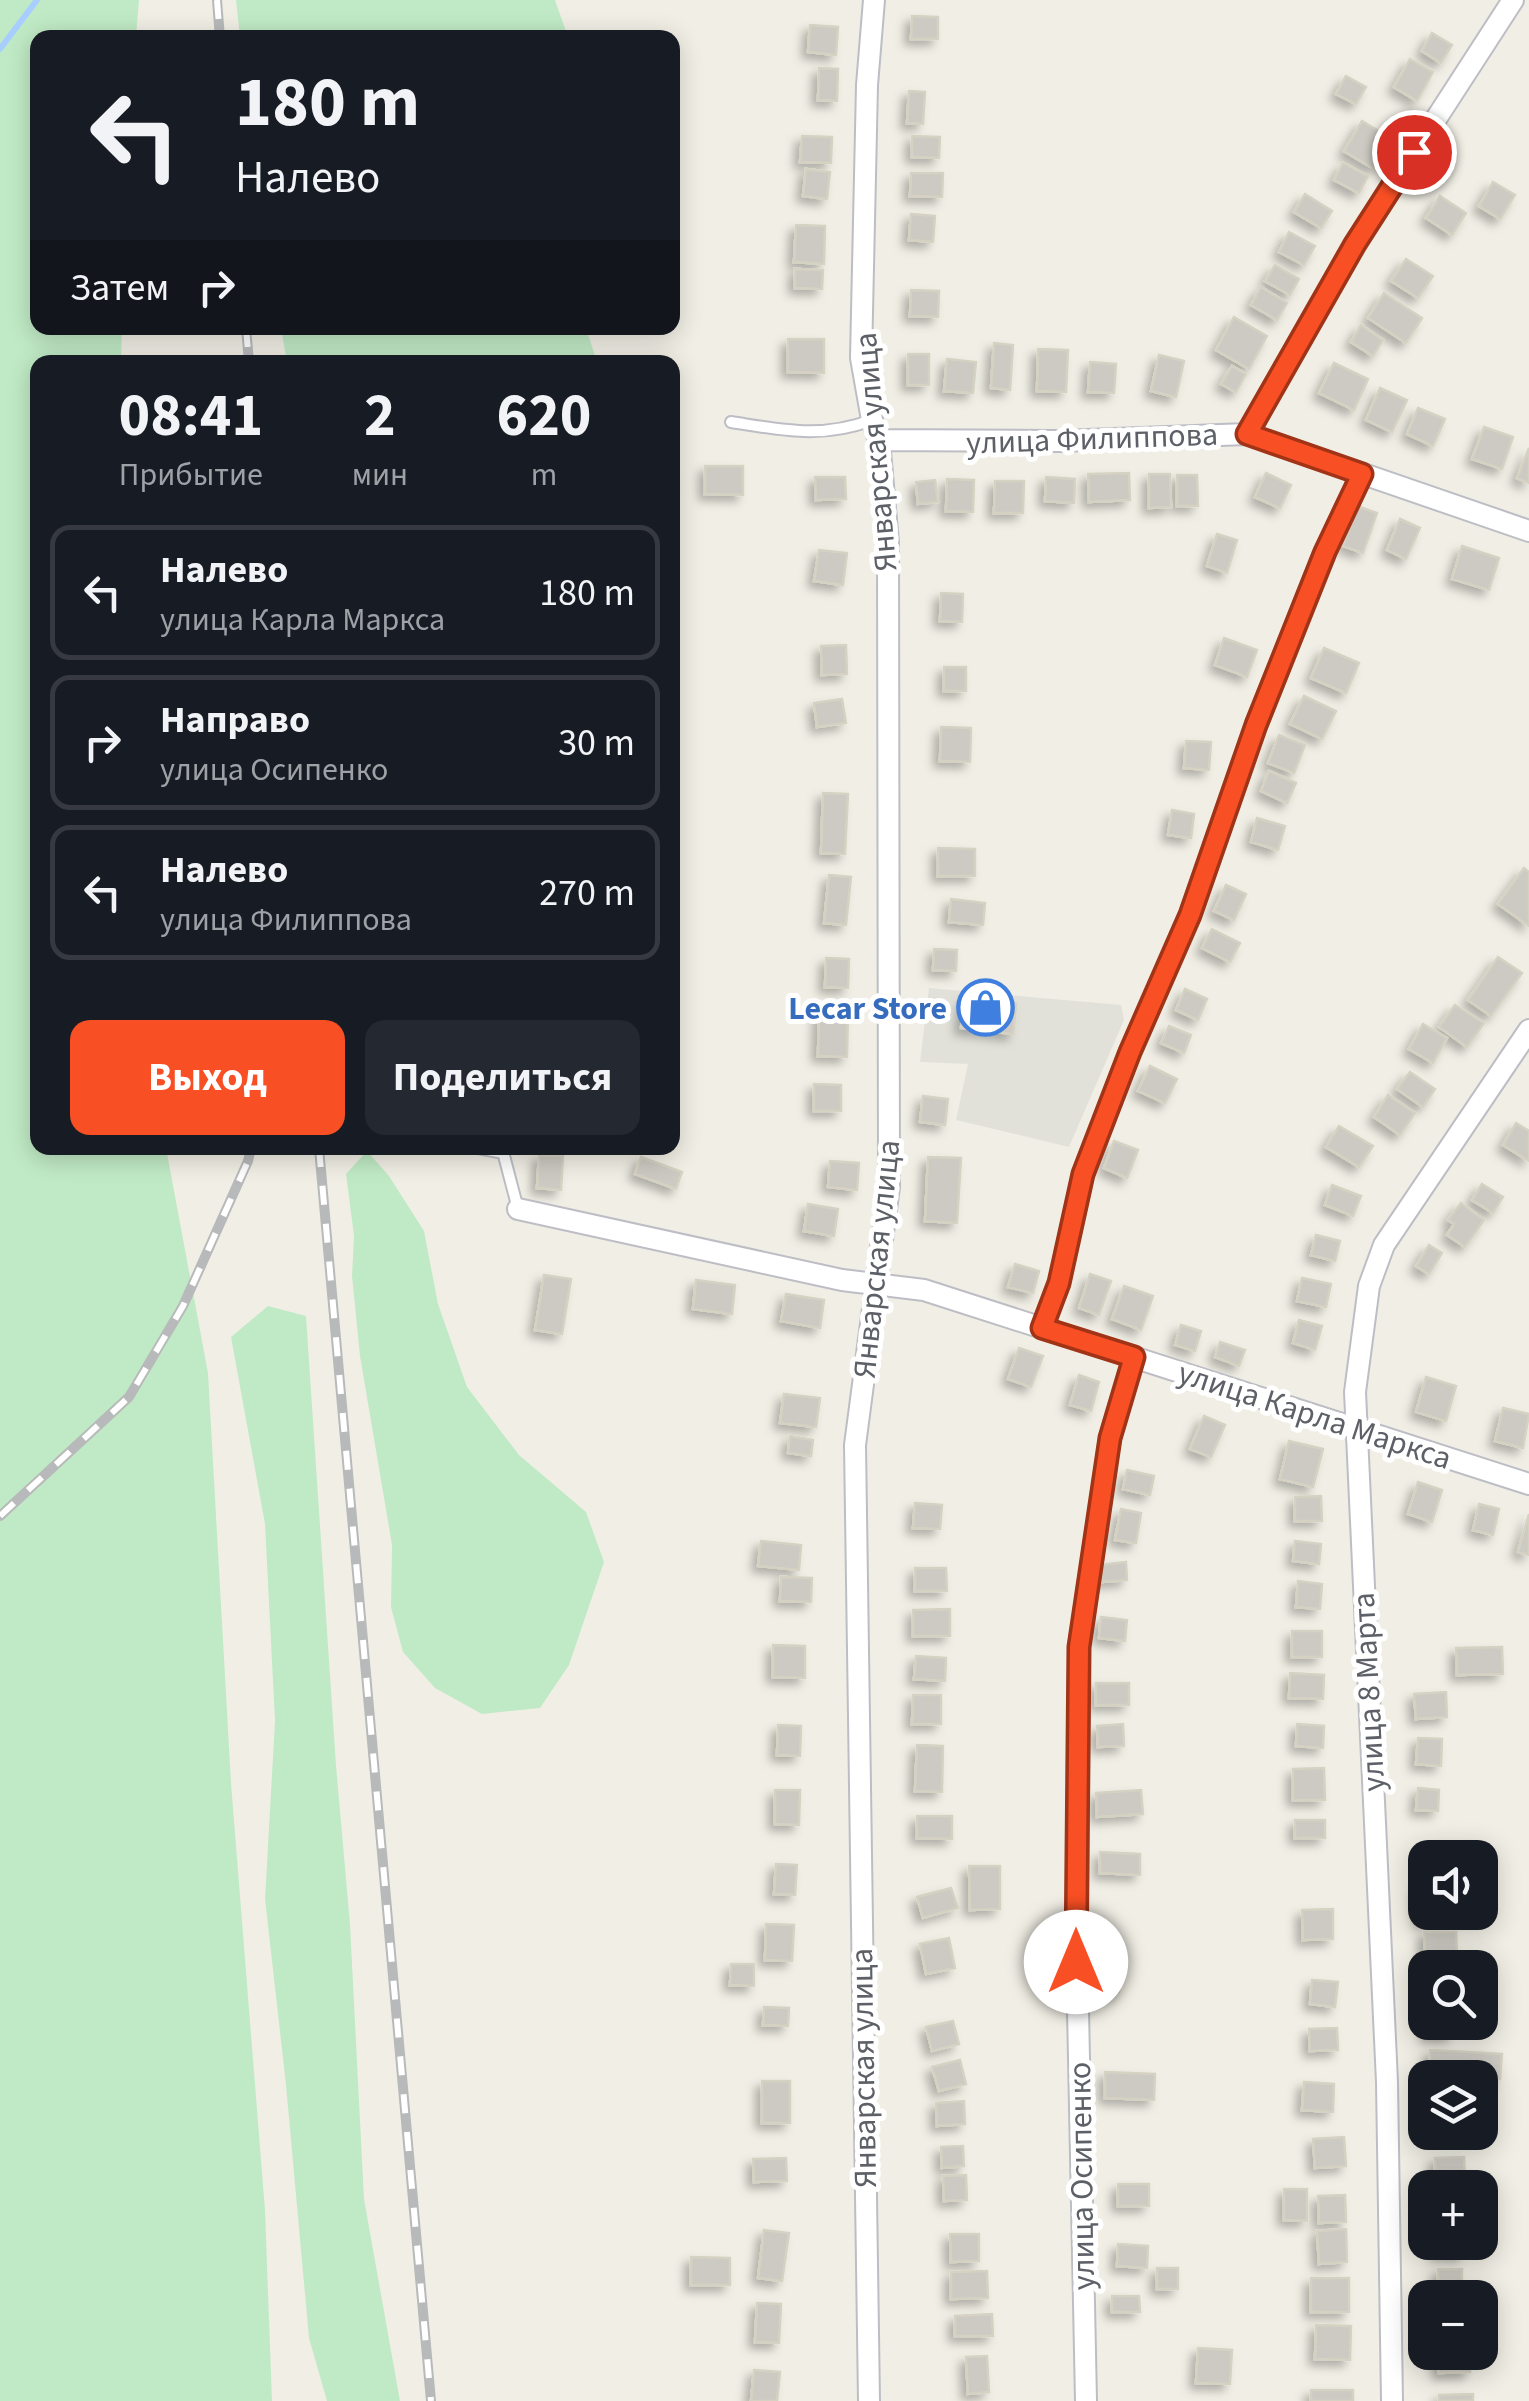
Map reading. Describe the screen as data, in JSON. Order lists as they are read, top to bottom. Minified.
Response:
{"streets":{"street":["улица Филиппова","Январская улица","улица Карла Маркса","улица 8 Марта","улица Осипенко"]},"crossings":[["улица Филиппова","Январская улица"],["Январская улица","улица Карла Маркса"],["улица Карла Маркса","улица 8 Марта"],["улица Карла Маркса","улица Осипенко"]],"places":{"shop":["Lecar Store"]},"page":{"turn":["180 m","Налево"],"then":"Затем","eta":["08:41","Прибытие","2","мин","620","m"],"list":[{"name":"Налево","note":"улица Карла Маркса","value":"180 m"},{"name":"Направо","note":"улица Осипенко","value":"30 m"},{"name":"Налево","note":"улица Филиппова","value":"270 m"}],"buttons":["Выход","Поделиться"],"map_buttons":["+","−"]}}
